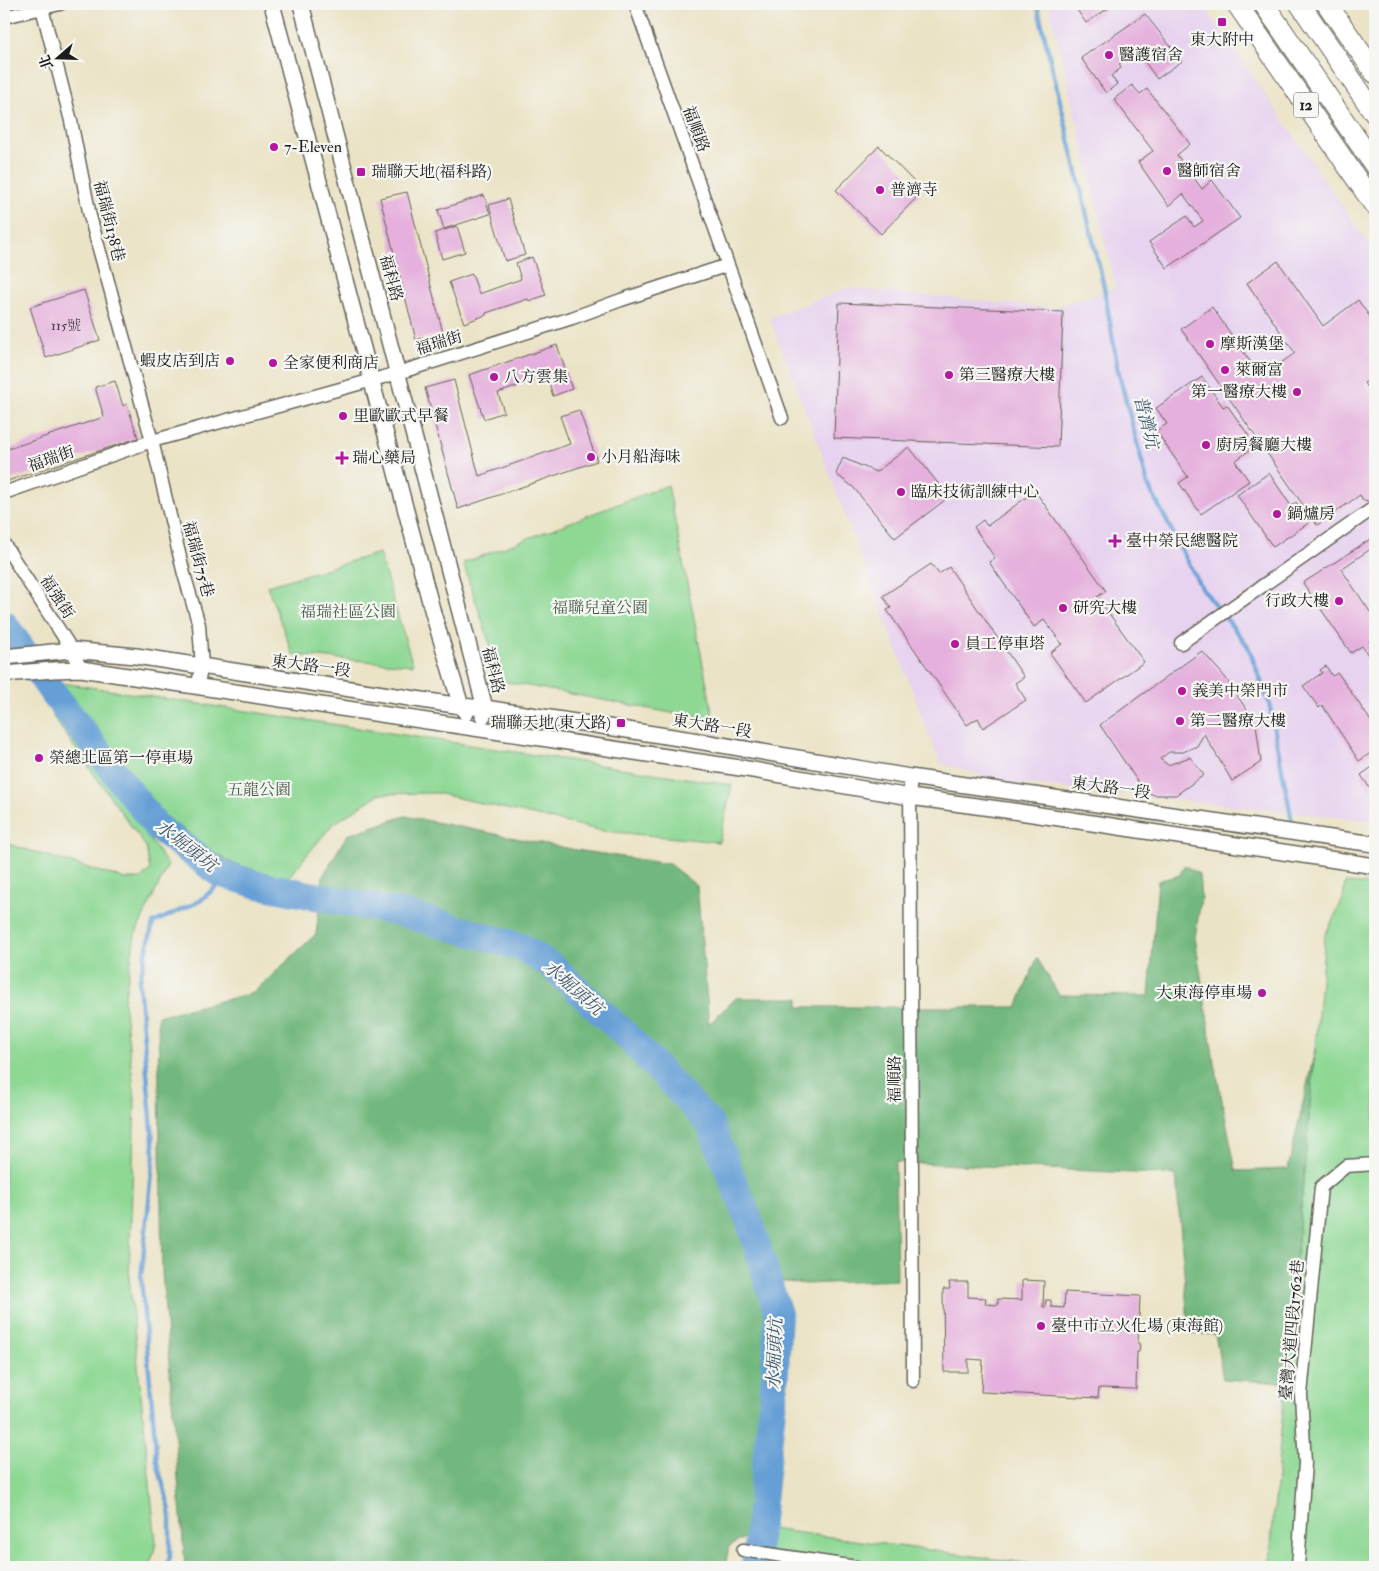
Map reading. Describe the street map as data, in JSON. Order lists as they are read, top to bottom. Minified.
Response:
{"streets":{"main road":["12"],"street":["福順路","福瑞街138巷","福科路","福瑞街","福瑞街75巷","福強街","東大路一段","臺灣大道四段1762巷"]},"crossings":[["福順路","福瑞街"],["福順路","東大路一段"],["福瑞街138巷","福瑞街"],["福瑞街138巷","福瑞街75巷"],["福科路","福瑞街"],["福科路","東大路一段"],["福瑞街","福瑞街75巷"],["福瑞街75巷","東大路一段"],["福強街","東大路一段"]],"water":["普濟坑","水堀頭坑"],"parks":["福聯兒童公園","福瑞社區公園","五龍公園"],"places":{"transit":["東大附中","瑞聯天地(福科路)","瑞聯天地(東大路)"],"other":["醫護宿舍","7-Eleven","醫師宿舍","普濟寺","摩斯漢堡","蝦皮店到店","全家便利商店","萊爾富","第三醫療大樓","八方雲集","第一醫療大樓","里歐歐式早餐","廚房餐廳大樓","小月船海味","臨床技術訓練中心","鍋爐房","行政大樓","研究大樓","員工停車塔","義美中榮門市","第二醫療大樓","榮總北區第一停車場","大東海停車場","臺中市立火化場 (東海館)"],"health":["瑞心藥局","臺中榮民總醫院"]},"house_numbers":["115號"],"north":"left"}
